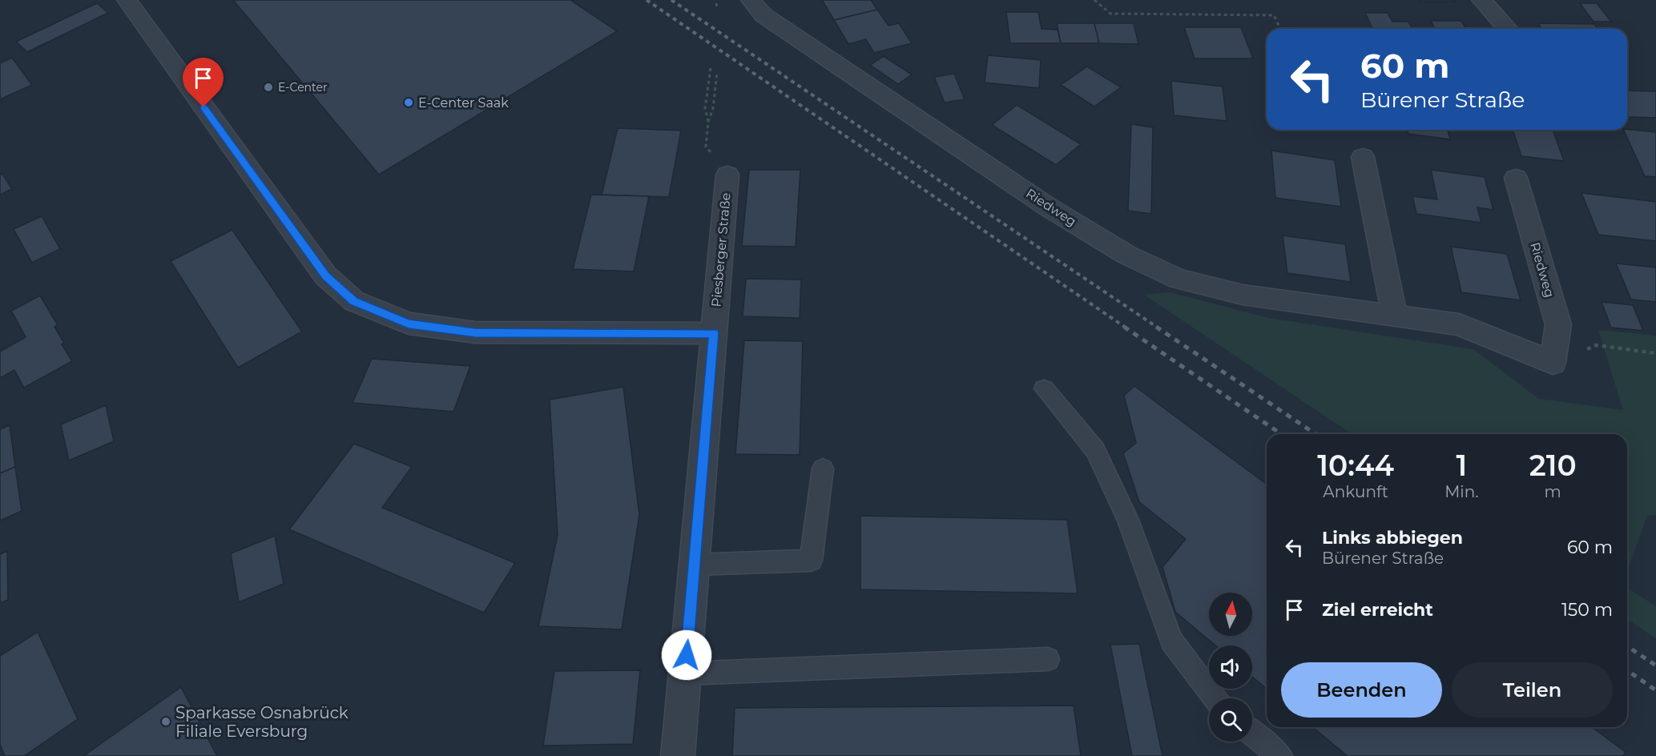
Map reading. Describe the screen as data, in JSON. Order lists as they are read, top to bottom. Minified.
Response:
{"streets":{"street":["Riedweg","Piesberger Straße"]},"places":["E-Center","E-Center Saak","Sparkasse Osnabrück Filiale Eversburg"],"north":"top","page":{"turn":["60 m","Bürener Straße"],"eta":["10:44","Ankunft","1","Min.","210","m"],"list":[{"name":"Links abbiegen","note":"Bürener Straße","value":"60 m"},{"name":"Ziel erreicht","value":"150 m"}],"buttons":["Beenden","Teilen"]}}
